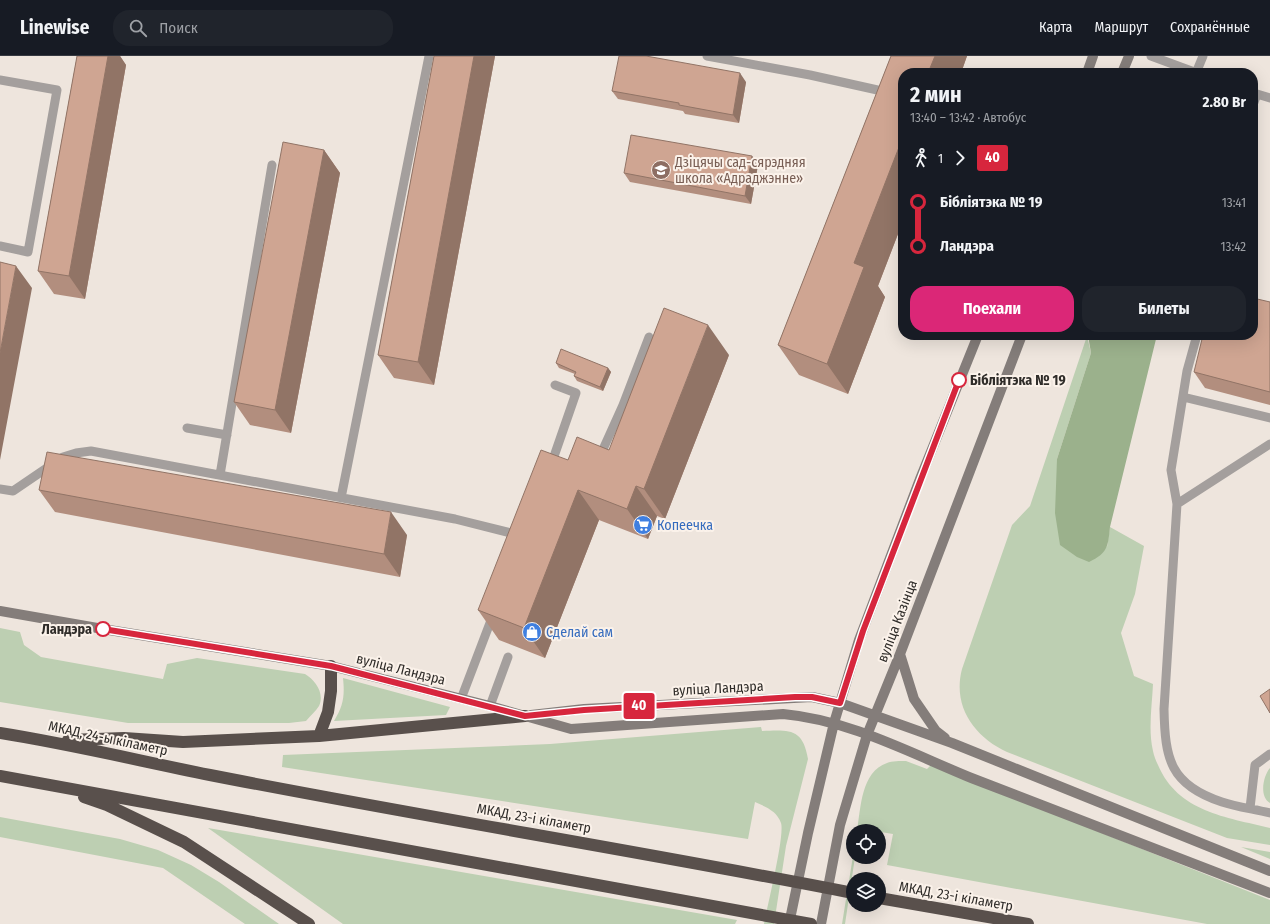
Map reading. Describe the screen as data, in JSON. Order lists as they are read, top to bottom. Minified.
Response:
{"streets":{"highway":["МКАД, 24-ы кіламетр","МКАД, 23-і кіламетр"],"main road":["вуліца Казінца","вуліца Ландэра"]},"crossings":[["вуліца Казінца","вуліца Ландэра"],["МКАД, 24-ы кіламетр","МКАД, 23-і кіламетр"]],"places":{"school or university":["Дзіцячы сад-сярэдняя школа «Адраджэнне»"],"other":["Бібліятэка № 19","Ландэра"],"supermarket":["Копеечка"],"shop":["Сделай сам"]},"lines":["bus line 40"],"page":{"header":"Linewise","search":"Поиск","nav":["Карта","Маршрут","Сохранённые"],"on_map":"40","heading":["2 мин","13:40 – 13:42 · Автобус","2.80 Br"],"legs":["1","40"],"list":[{"name":"Бібліятэка № 19","value":"13:41"},{"name":"Ландэра","value":"13:42"}],"buttons":["Поехали","Билеты"]}}
